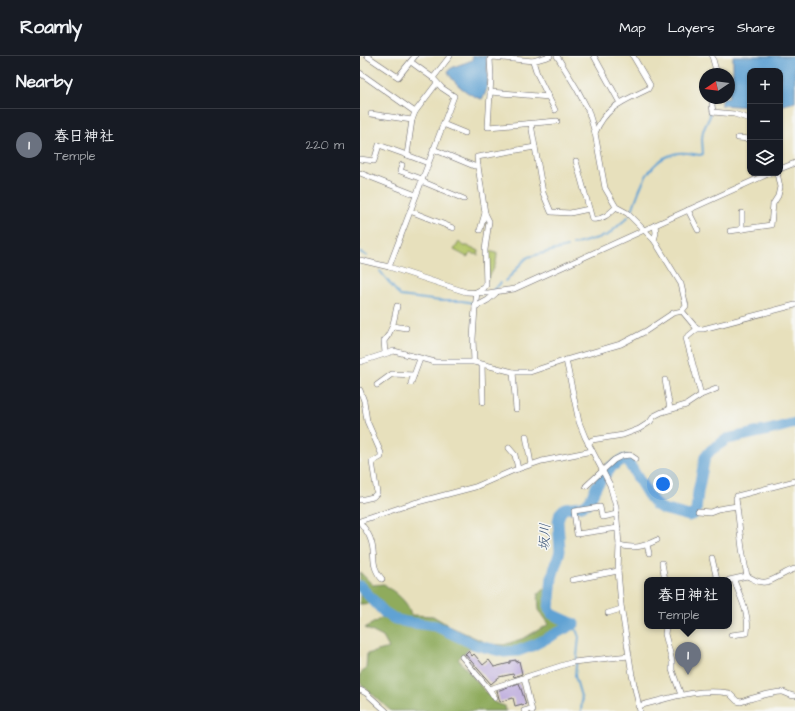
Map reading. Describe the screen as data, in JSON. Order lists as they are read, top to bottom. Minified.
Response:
{"water":["坂川"],"north":"left","page":{"header":"Roamly","nav":["Map","Layers","Share"],"heading":"Nearby","map_buttons":["+","−"],"list":[{"mark":"1","name":"春日神社","note":"Temple","value":"220 m"}],"popup":["春日神社","Temple"],"pins":"1"}}
